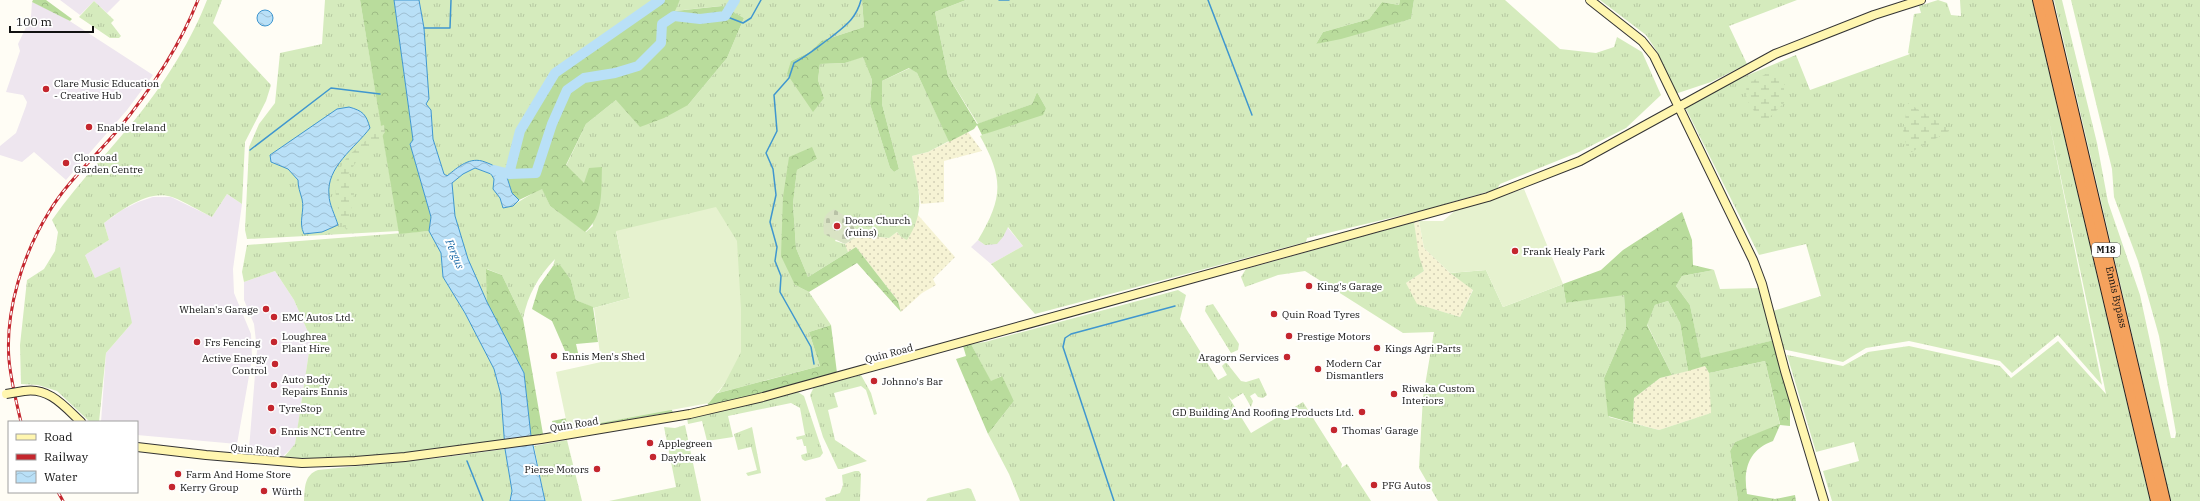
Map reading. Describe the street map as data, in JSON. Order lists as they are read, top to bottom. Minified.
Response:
{"streets":{"highway":["M18","Ennis Bypass"],"main road":["Quin Road"]},"water":["Fergus"],"places":["Clare Music Education - Creative Hub","Enable Ireland","Clonroad Garden Centre","Doora Church (ruins)","Frank Healy Park","King's Garage","Whelan's Garage","Quin Road Tyres","EMC Autos Ltd.","Prestige Motors","Frs Fencing","Loughrea Plant Hire","Kings Agri Parts","Ennis Men's Shed","Aragorn Services","Active Energy Control","Modern Car Dismantlers","Johnno's Bar","Auto Body Repairs Ennis","Riwaka Custom Interiors","TyreStop","GD Building And Roofing Products Ltd.","Thomas' Garage","Ennis NCT Centre","Applegreen","Daybreak","Pierse Motors","Farm And Home Store","PFG Autos","Kerry Group","Würth"],"legend":["Road","Railway","Water"],"scale_bar":"100 m"}
